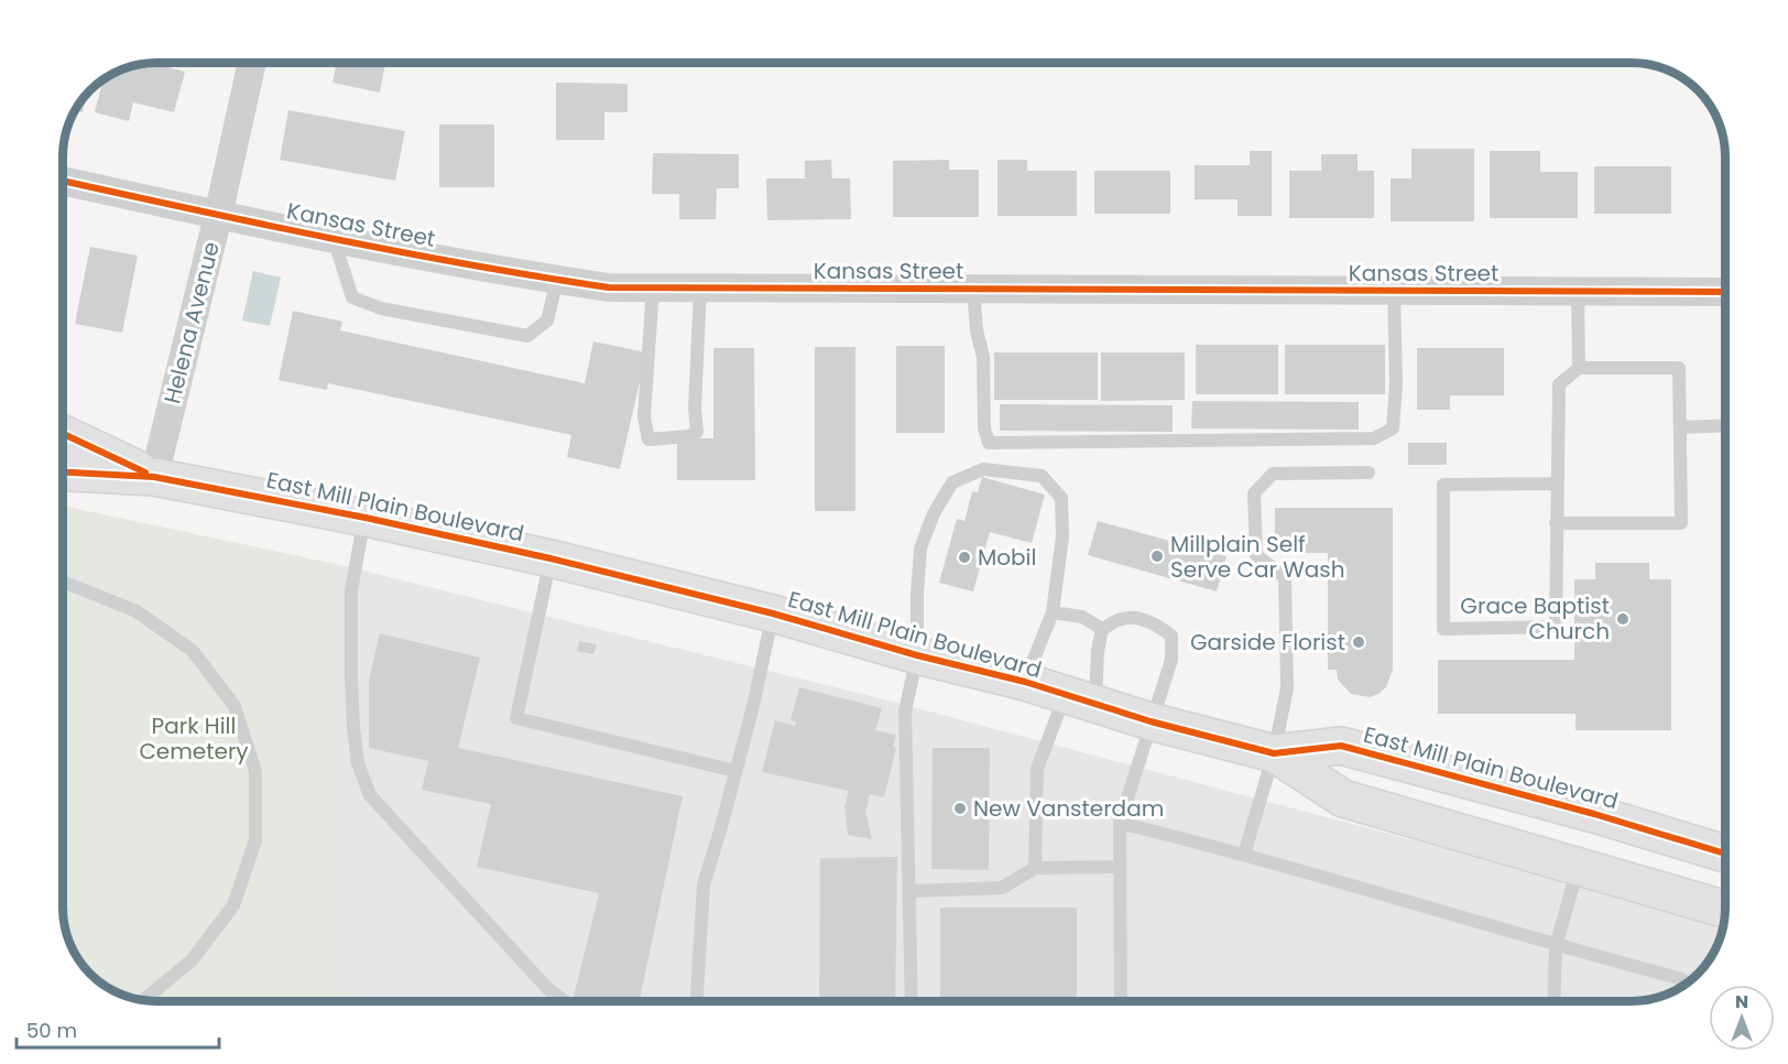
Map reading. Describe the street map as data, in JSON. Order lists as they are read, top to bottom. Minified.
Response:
{"streets":{"main road":["East Mill Plain Boulevard"],"street":["Kansas Street","Helena Avenue"]},"crossings":[["Kansas Street","Helena Avenue"],["Helena Avenue","East Mill Plain Boulevard"]],"parks":["Park Hill Cemetery"],"places":["Millplain Self Serve Car Wash","Mobil","Grace Baptist Church","Garside Florist","New Vansterdam"],"scale_bar":"50 m","north":"top"}
